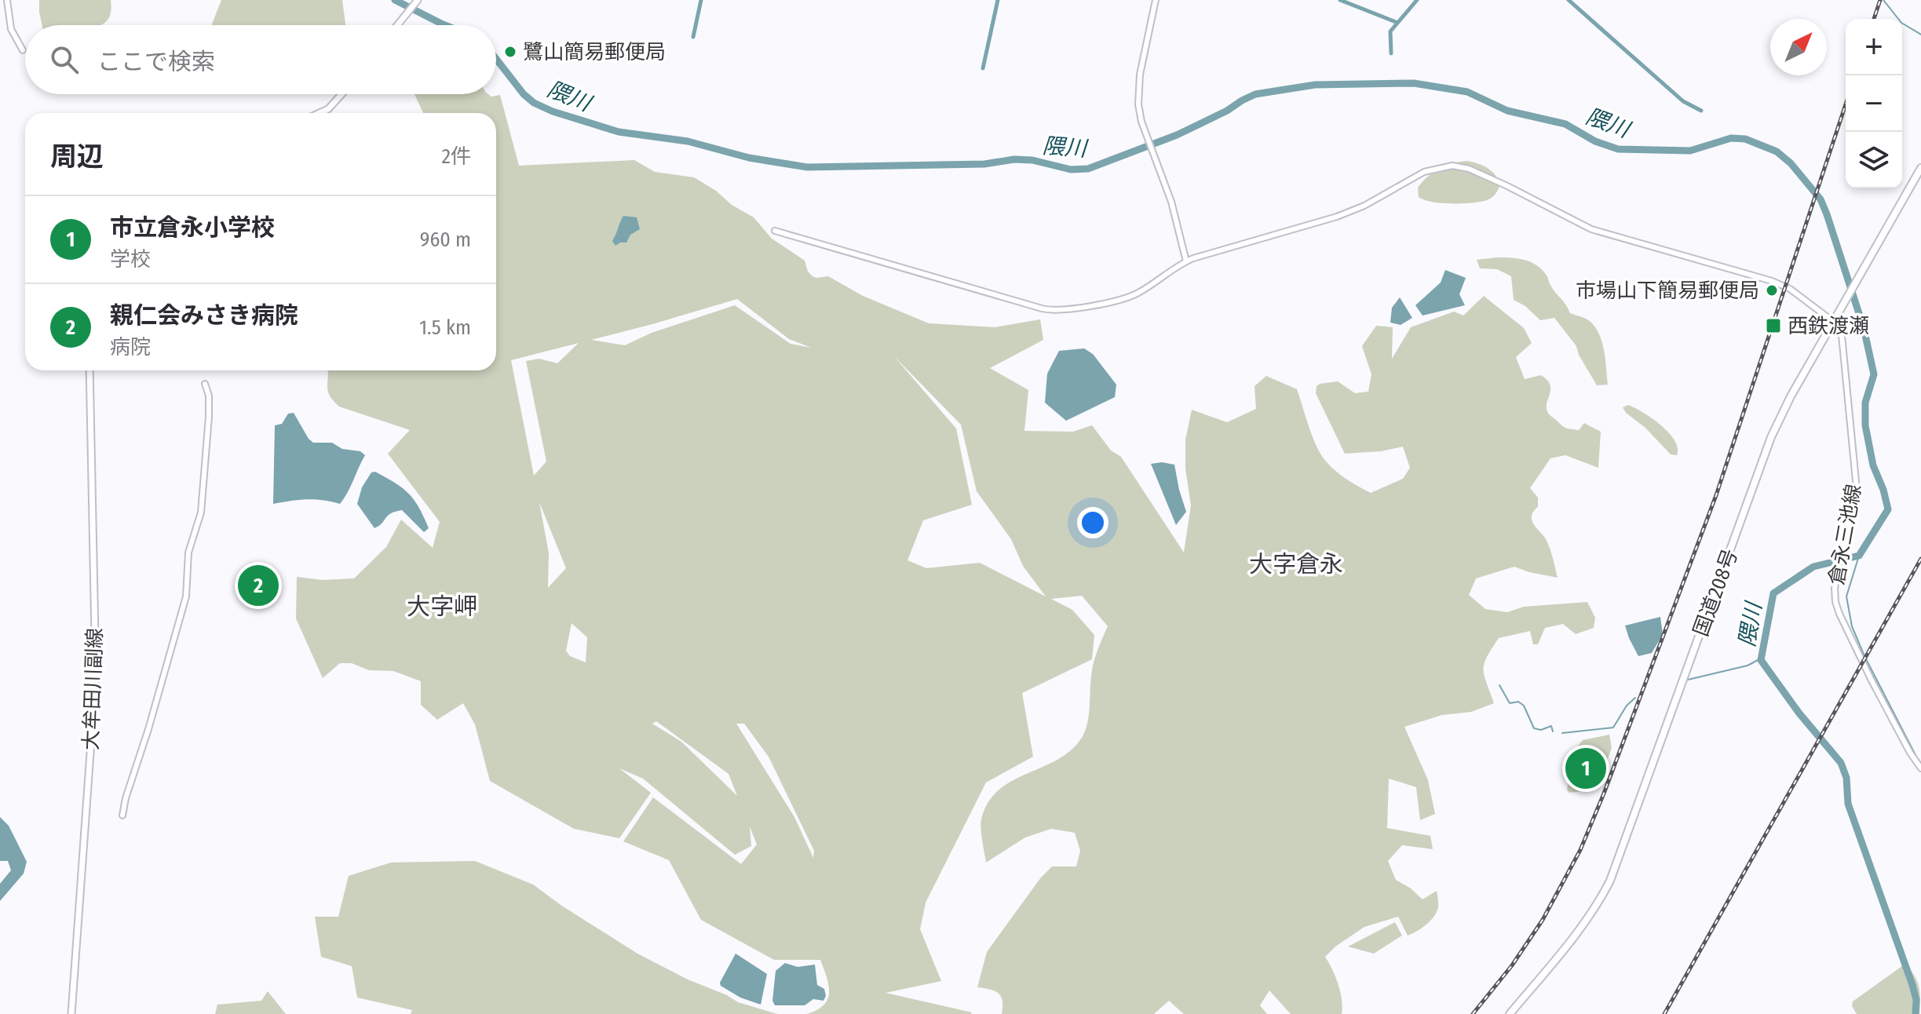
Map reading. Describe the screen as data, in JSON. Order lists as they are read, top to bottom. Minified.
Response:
{"streets":{"highway":["国道208号"],"main road":["大牟田川副線"],"street":["倉永三池線"]},"crossings":[["倉永三池線","国道208号"]],"districts":["大字倉永","大字岬"],"water":["隈川"],"places":{"other":["鷺山簡易郵便局","市場山下簡易郵便局"],"transit":["西鉄渡瀬"]},"north":"top right","page":{"map_buttons":["+","−"],"search":"ここで検索","heading":["周辺","2件"],"list":[{"mark":"1","name":"市立倉永小学校","note":"学校","value":"960 m"},{"mark":"2","name":"親仁会みさき病院","note":"病院","value":"1.5 km"}],"pins":["2","1"]}}
